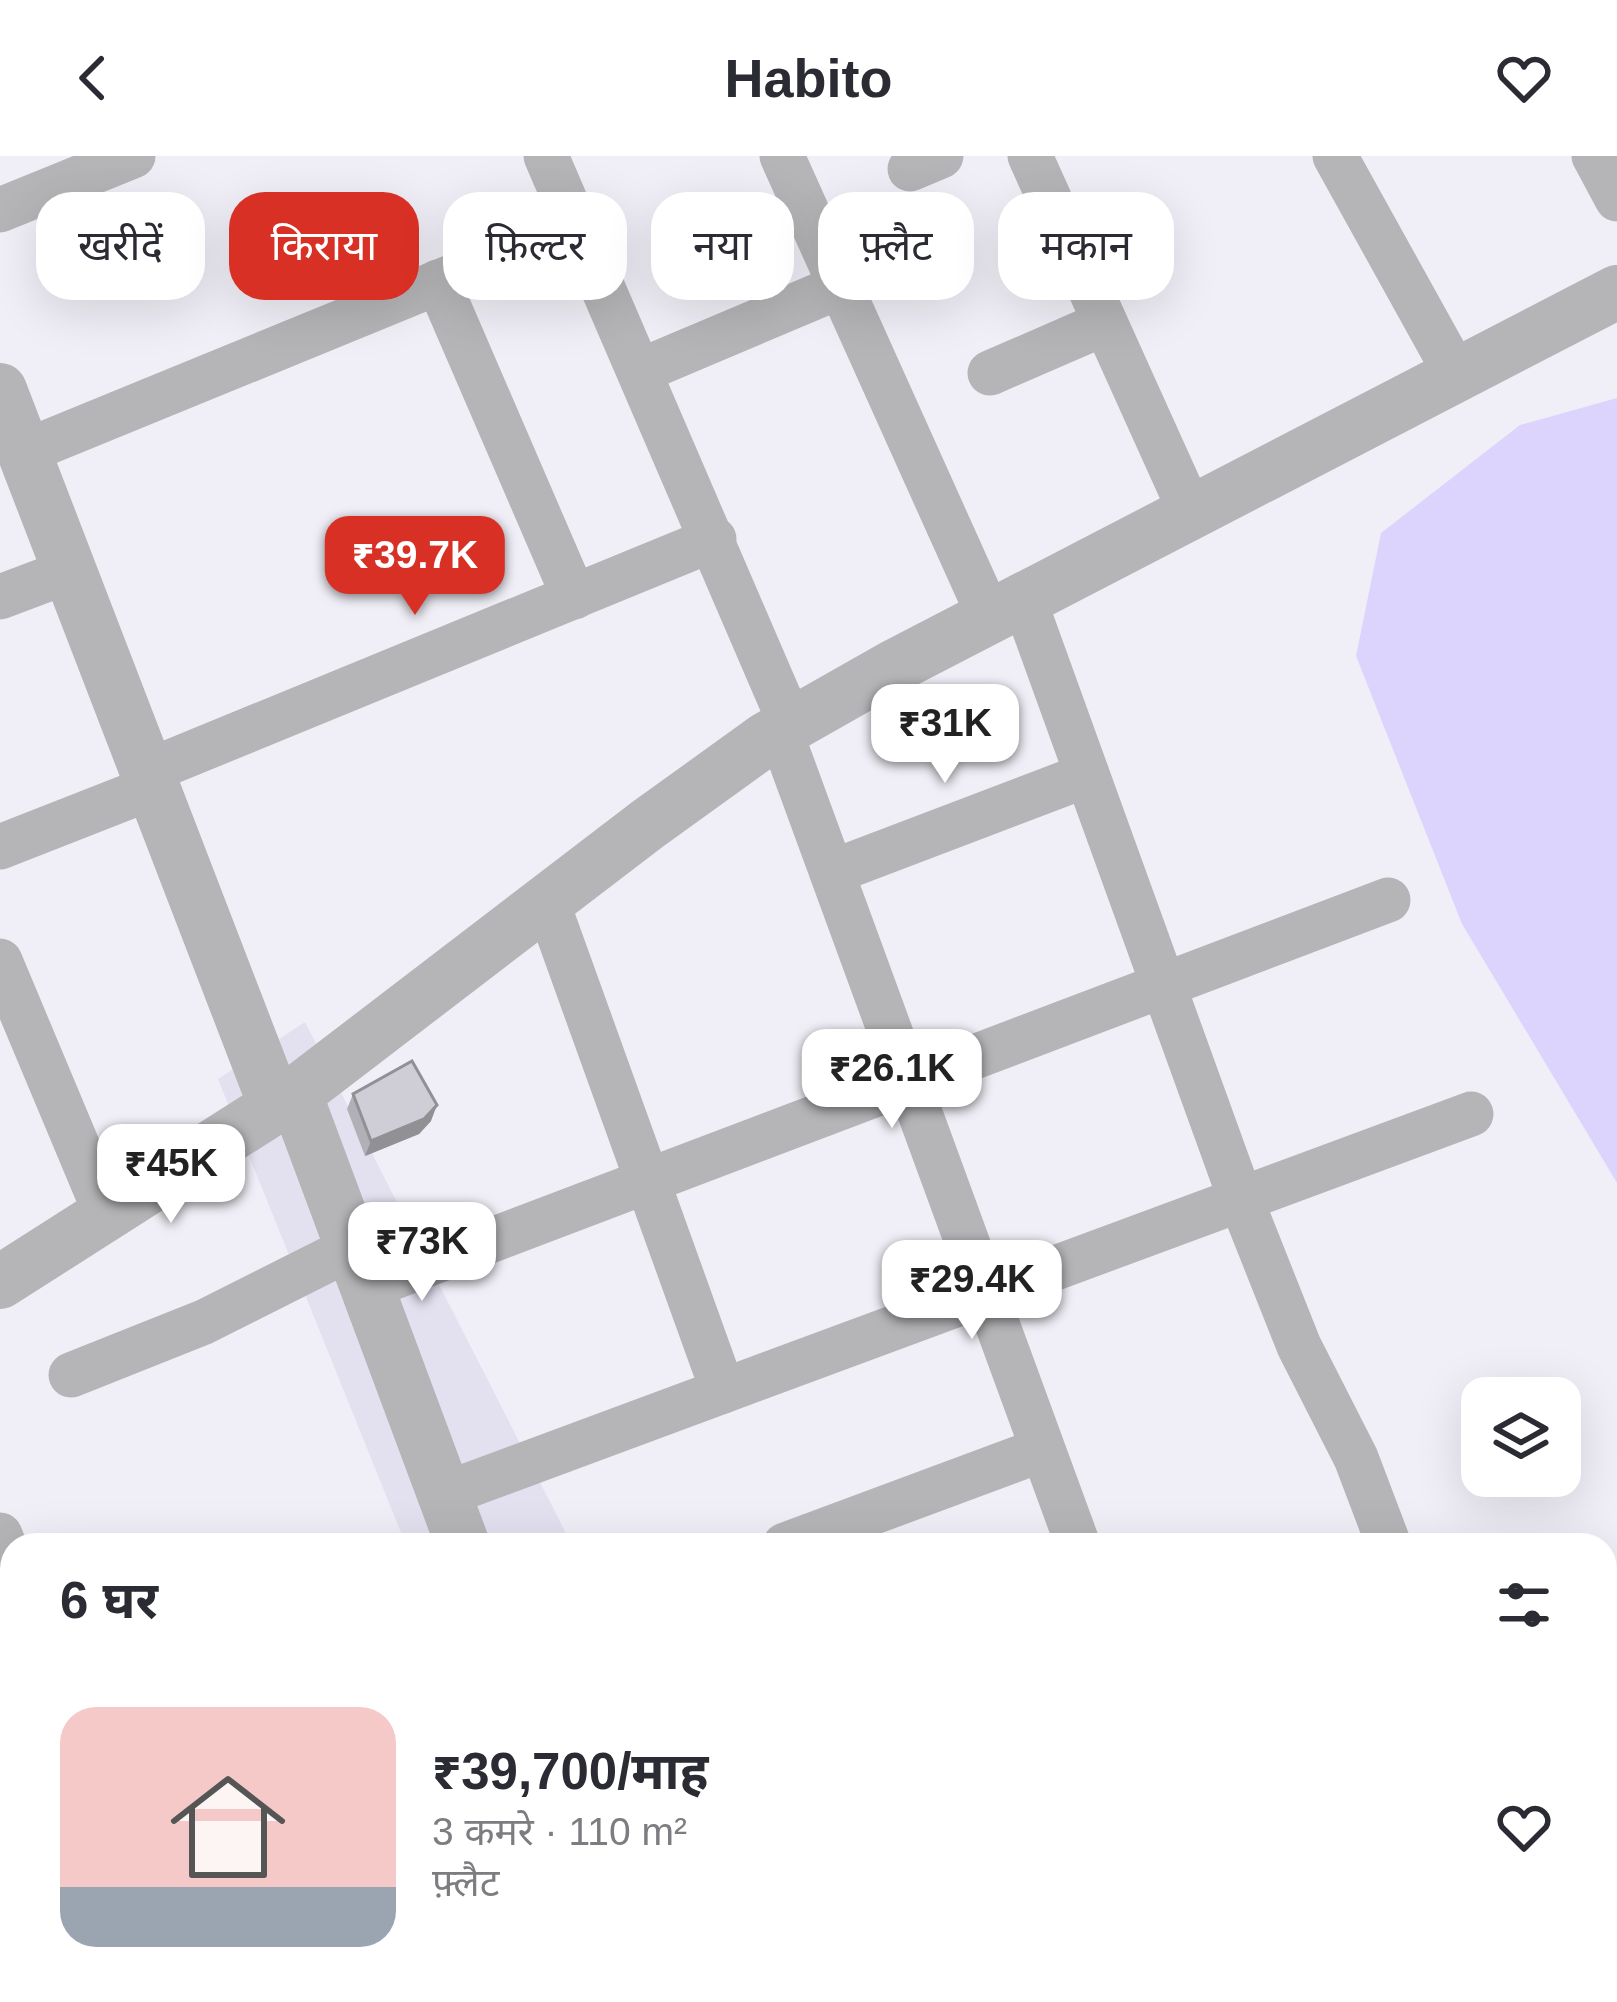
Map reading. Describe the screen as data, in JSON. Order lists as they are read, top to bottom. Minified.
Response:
{"page":{"header":"Habito","chip":["खरीदें","किराया","फ़िल्टर","नया","फ़्लैट","मकान"],"price":["₹39.7K","₹31K","₹26.1K","₹45K","₹73K","₹29.4K"],"heading":"6 घर","list":[{"name":"₹39,700/माह","note":"3 कमरे · 110 m² · फ़्लैट"}]}}
